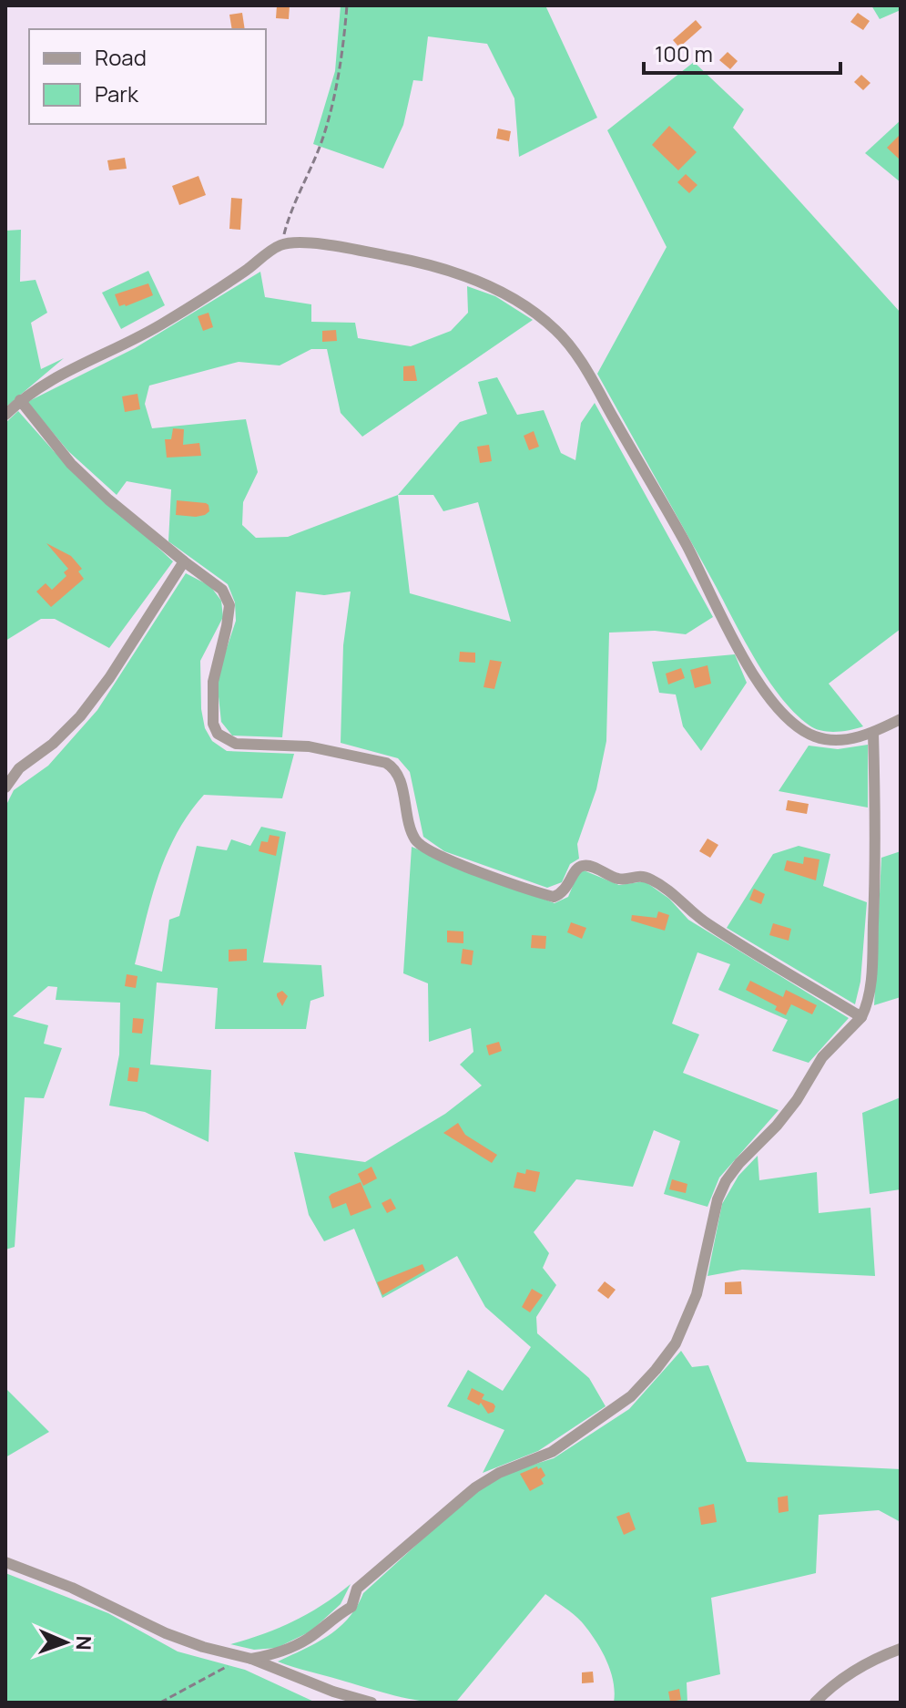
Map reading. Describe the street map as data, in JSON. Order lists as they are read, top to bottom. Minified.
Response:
{"legend":["Road","Park"],"scale_bar":"100 m","north":"right"}
